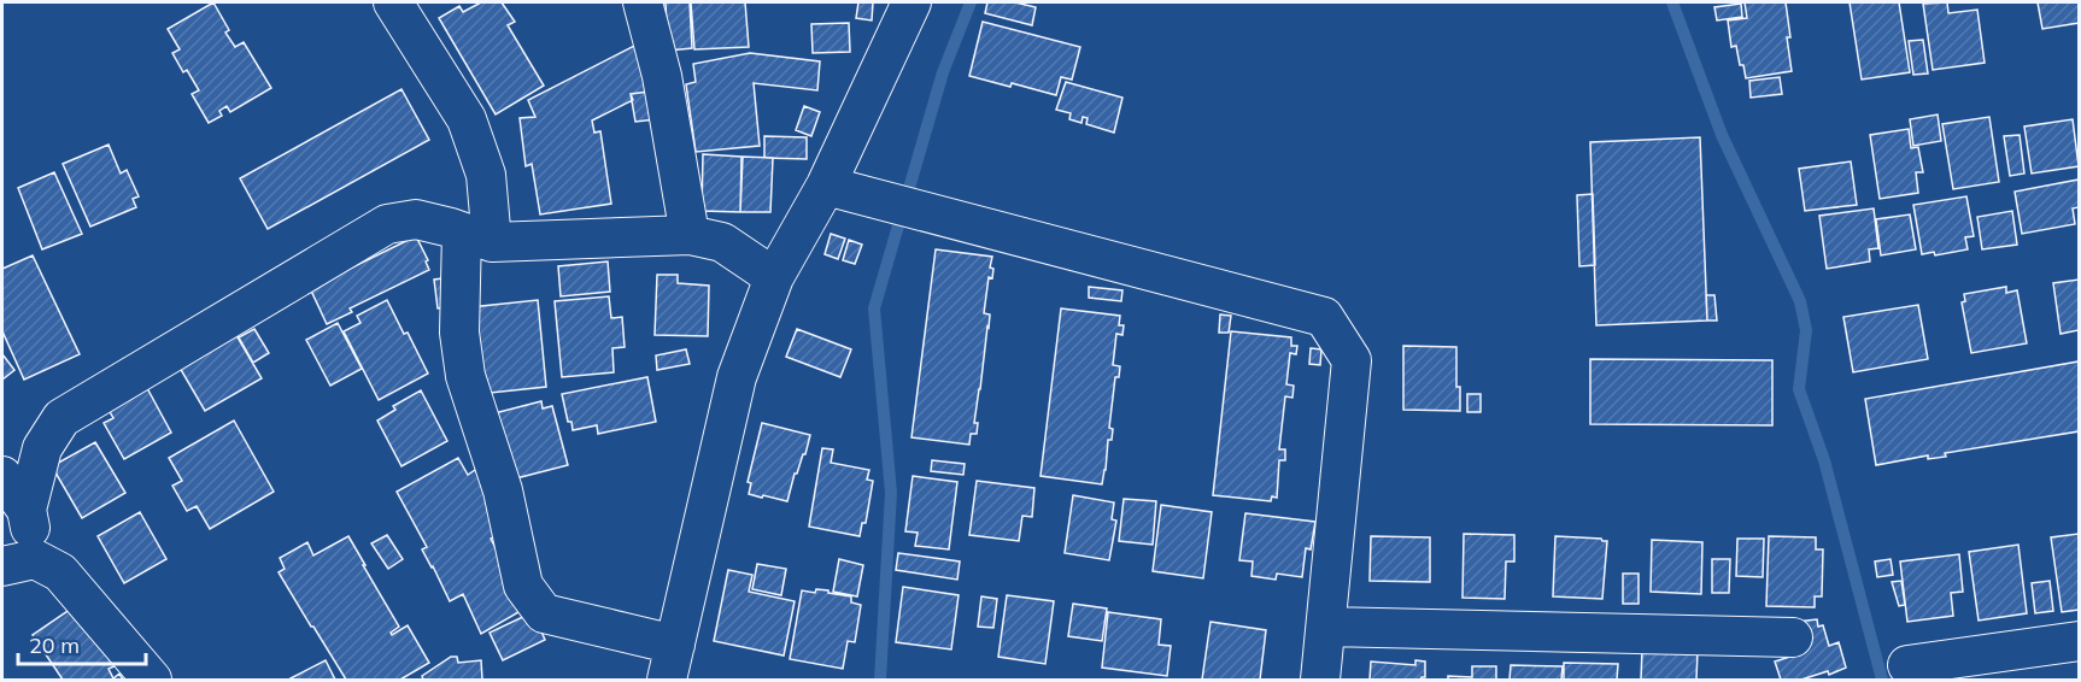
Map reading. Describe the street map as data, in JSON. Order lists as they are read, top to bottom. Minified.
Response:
{"scale_bar":"20 m"}
